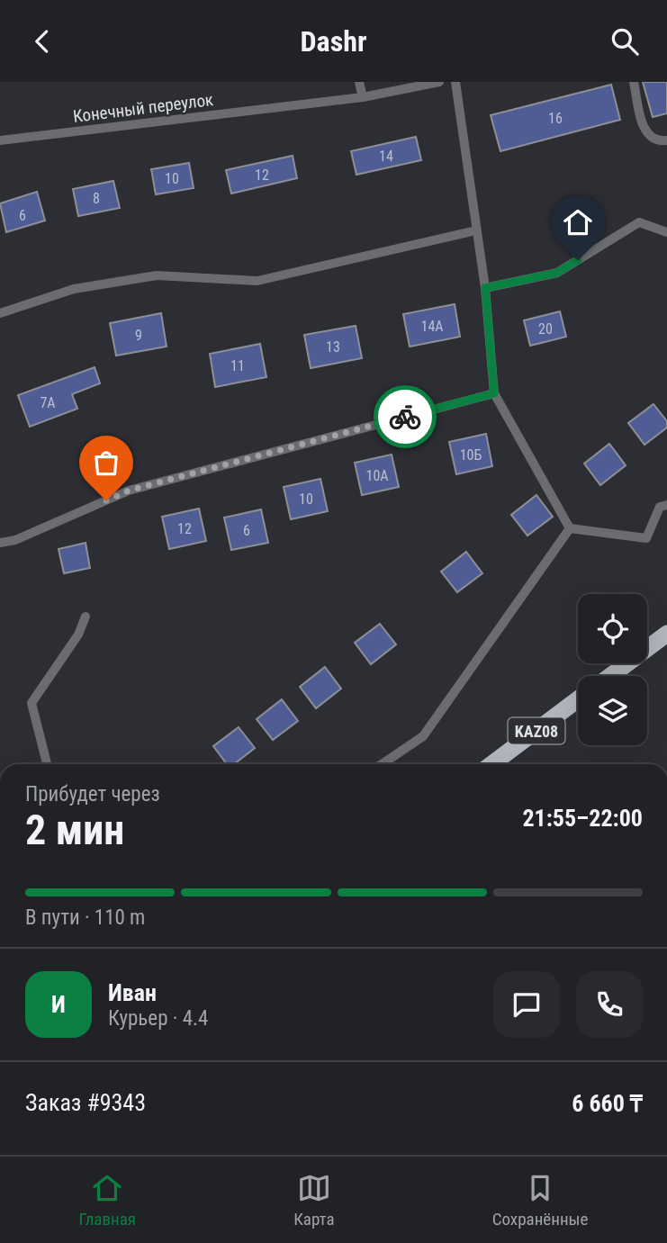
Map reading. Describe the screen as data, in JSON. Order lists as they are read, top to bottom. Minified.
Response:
{"streets":{"highway":["KAZ08"],"lane":["Конечный переулок"]},"house_numbers":["16","14","12","10","8","6","14А","20","9","13","11","7А","10Б","10А","10","12","6"],"page":{"header":"Dashr","heading":["2 мин","Прибудет через","21:55–22:00"],"panel":["Иван","Курьер · 4.4","Заказ #9343","6 660 ₸"],"bar":"В пути · 110 m","round":"И","tabs":["Главная","Карта","Сохранённые"]}}
